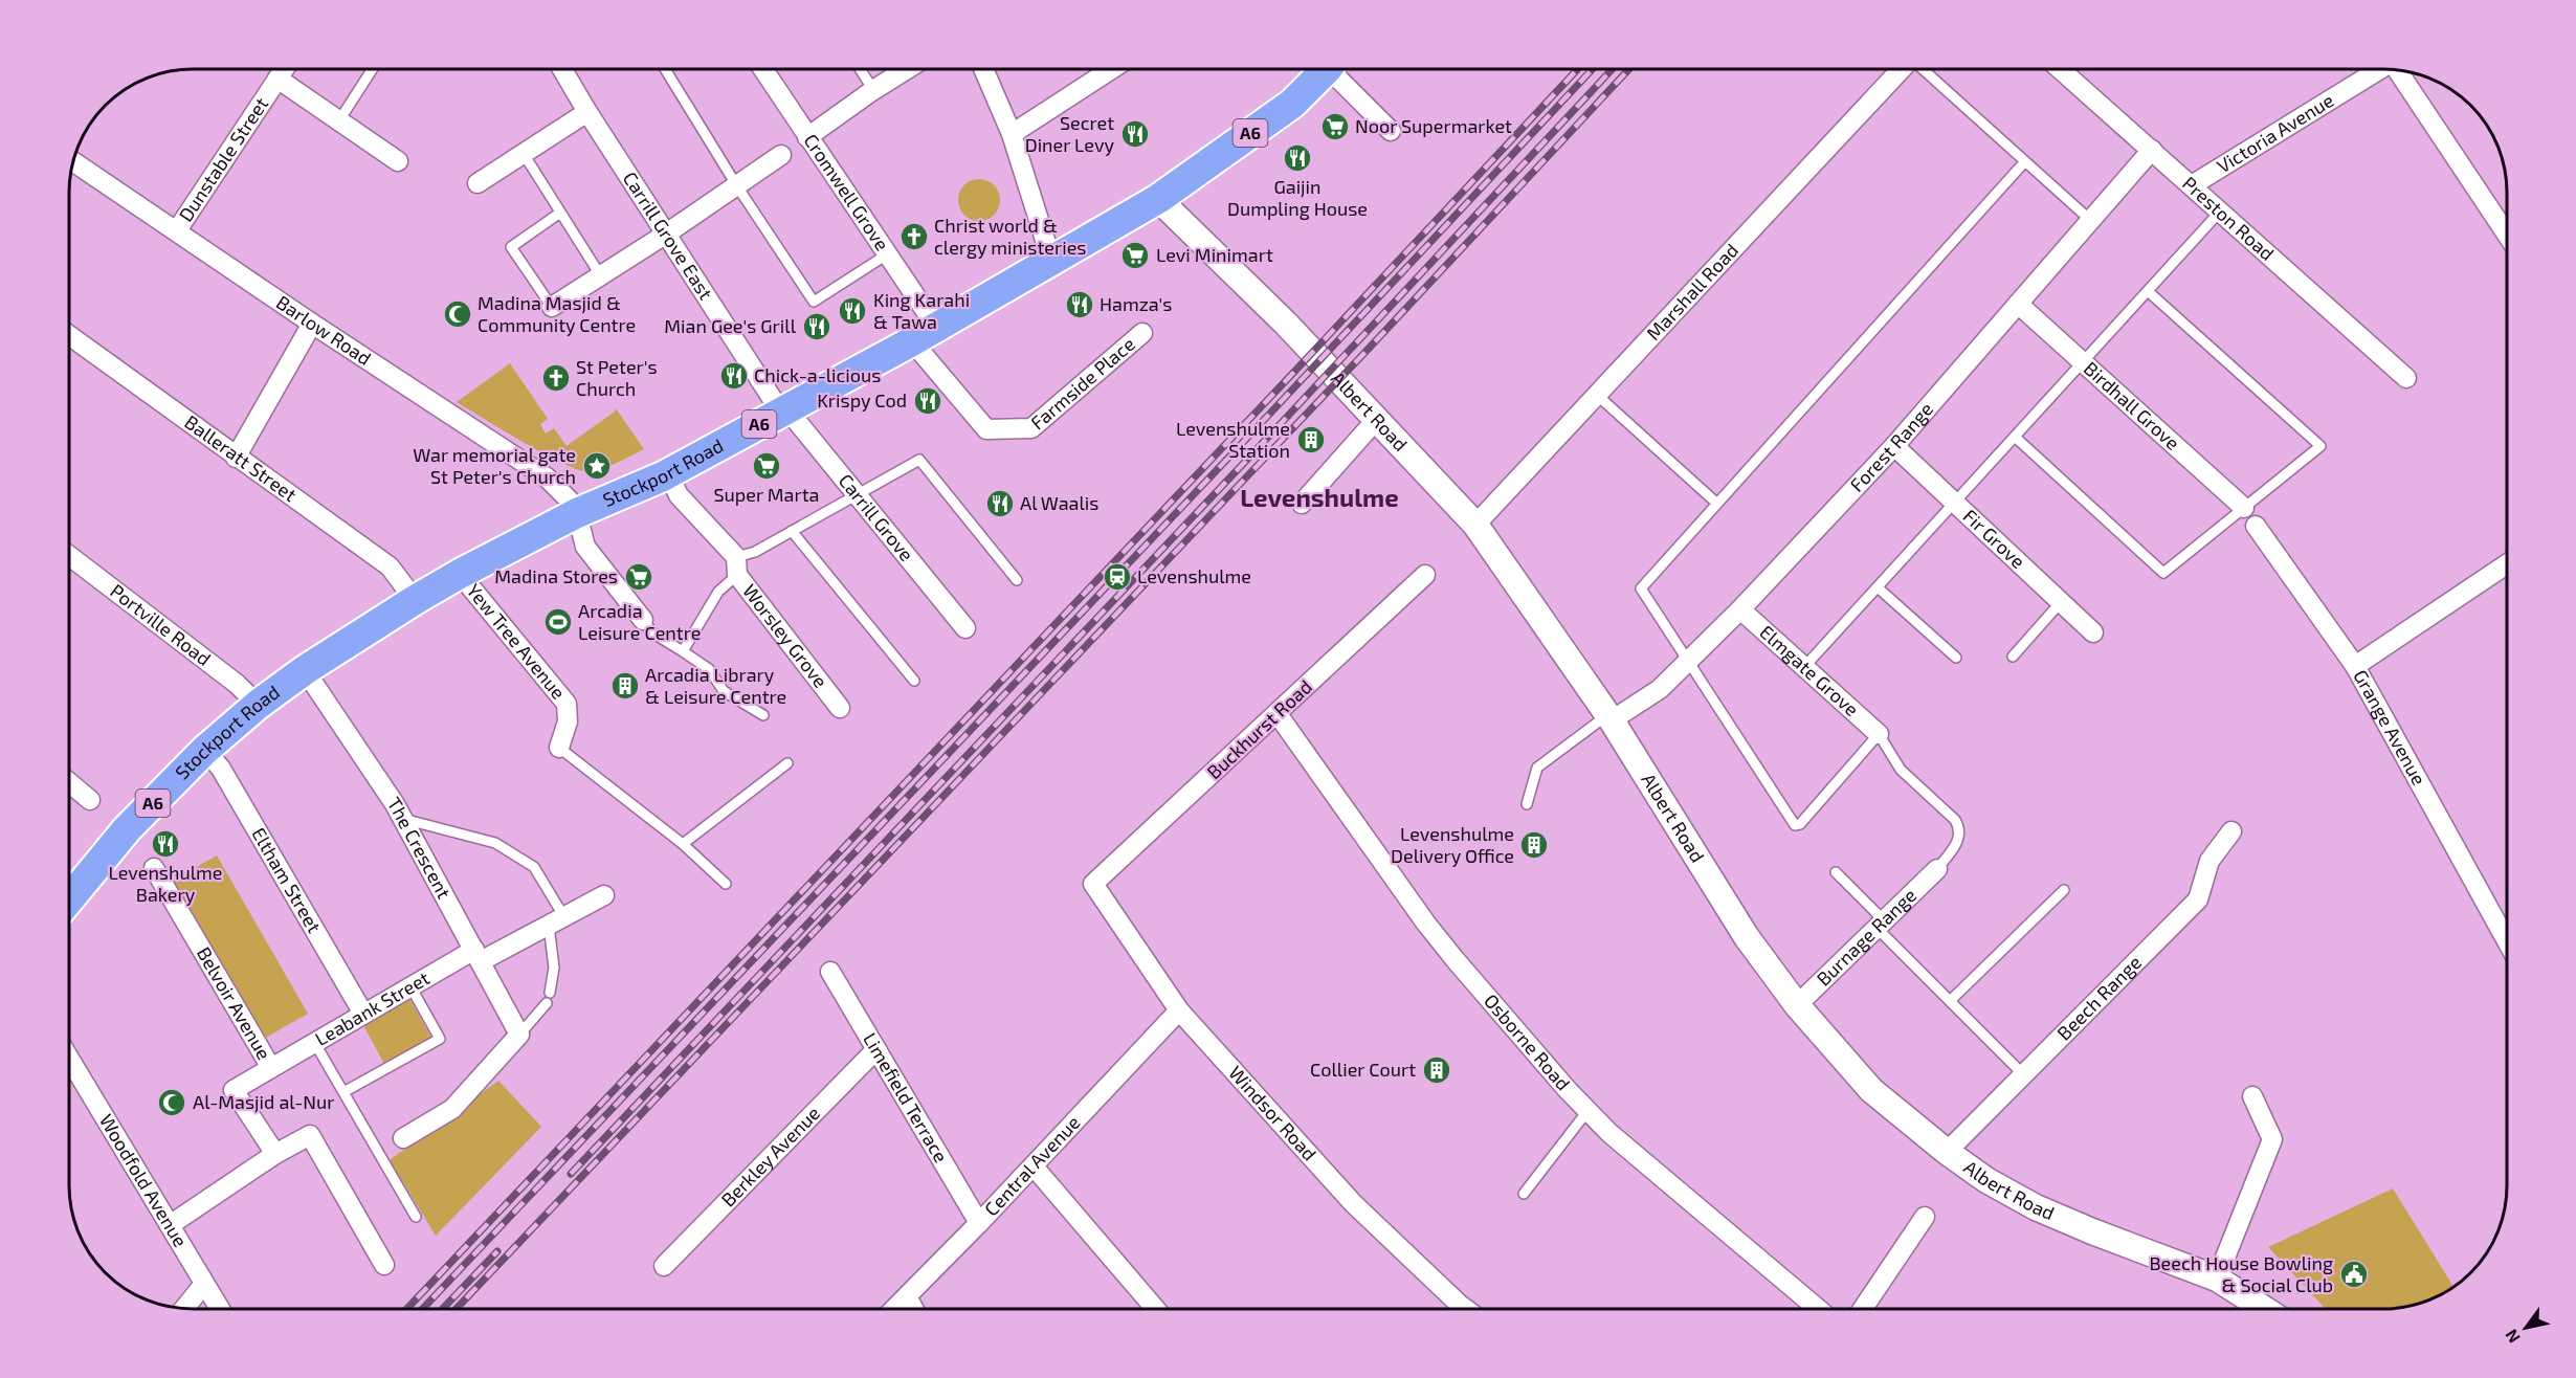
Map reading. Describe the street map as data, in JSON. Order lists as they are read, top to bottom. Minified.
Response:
{"streets":{"highway":["A6","Stockport Road"],"main road":["Albert Road"],"street":["Victoria Avenue","Dunstable Street","Cromwell Grove","Preston Road","Carrill Grove East","Marshall Road","Barlow Road","Farmside Place","Birdhall Grove","Forest Range","Balleratt Street","Carrill Grove","Fir Grove","Portville Road","Worsley Grove","Yew Tree Avenue","Elmgate Grove","Grange Avenue","Buckhurst Road","The Crescent","Eltham Street","Burnage Range","Beech Range","Belvoir Avenue","Leabank Street","Osborne Road","Limefield Terrace","Windsor Road","Berkley Avenue","Central Avenue","Woodfold Avenue"]},"crossings":[["Victoria Avenue","Preston Road"],["Dunstable Street","Barlow Road"],["Cromwell Grove","Farmside Place"],["Cromwell Grove","Stockport Road"],["Preston Road","Forest Range"],["Carrill Grove East","Stockport Road"],["Carrill Grove East","Carrill Grove"],["Marshall Road","Albert Road"],["Barlow Road","Stockport Road"],["Farmside Place","Stockport Road"],["Birdhall Grove","Forest Range"],["Albert Road","Forest Range"],["Albert Road","Stockport Road"],["Albert Road","Burnage Range"],["Albert Road","Beech Range"],["Forest Range","Fir Grove"],["Forest Range","Elmgate Grove"],["Balleratt Street","Stockport Road"],["Stockport Road","Carrill Grove"],["Stockport Road","Portville Road"],["Stockport Road","Worsley Grove"],["Stockport Road","Yew Tree Avenue"],["Stockport Road","The Crescent"],["Stockport Road","Eltham Street"],["Buckhurst Road","Osborne Road"],["Buckhurst Road","Windsor Road"],["The Crescent","Leabank Street"],["Eltham Street","Leabank Street"],["Belvoir Avenue","Leabank Street"],["Limefield Terrace","Berkley Avenue"],["Limefield Terrace","Central Avenue"],["Windsor Road","Central Avenue"]],"districts":["Levenshulme"],"places":{"supermarket":["Noor Supermarket","Levi Minimart","Super Marta","Madina Stores"],"restaurant":["Secret Diner Levy","Gaijin Dumpling House","Hamza's","King Karahi & Tawa","Mian Gee's Grill","Chick-a-licious","Krispy Cod","Al Waalis","Levenshulme Bakery"],"church":["Christ world & clergy ministeries","St Peter's Church"],"mosque":["Madina Masjid & Community Centre","Al-Masjid al-Nur"],"building":["Levenshulme Station","Arcadia Library & Leisure Centre","Levenshulme Delivery Office","Collier Court"],"place":["War memorial gate St Peter's Church"],"station":["Levenshulme"],"sports":["Arcadia Leisure Centre"],"public building":["Beech House Bowling & Social Club"]},"north":"bottom left"}
